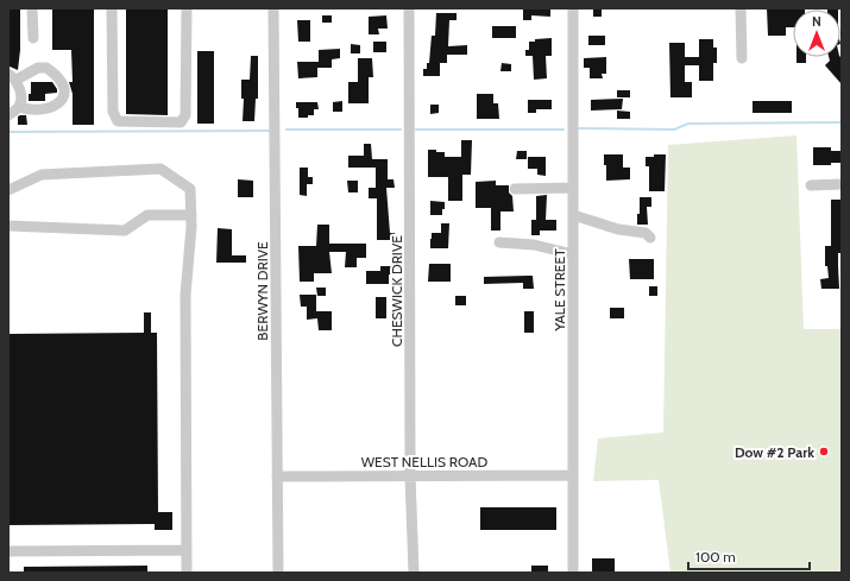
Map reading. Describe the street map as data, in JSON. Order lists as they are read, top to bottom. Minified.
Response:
{"streets":{"street":["YALE STREET","BERWYN DRIVE","CHESWICK DRIVE","WEST NELLIS ROAD"]},"crossings":[["YALE STREET","WEST NELLIS ROAD"],["BERWYN DRIVE","WEST NELLIS ROAD"],["CHESWICK DRIVE","WEST NELLIS ROAD"]],"places":["Dow #2 Park"],"scale_bar":"100 m","north":"top"}
